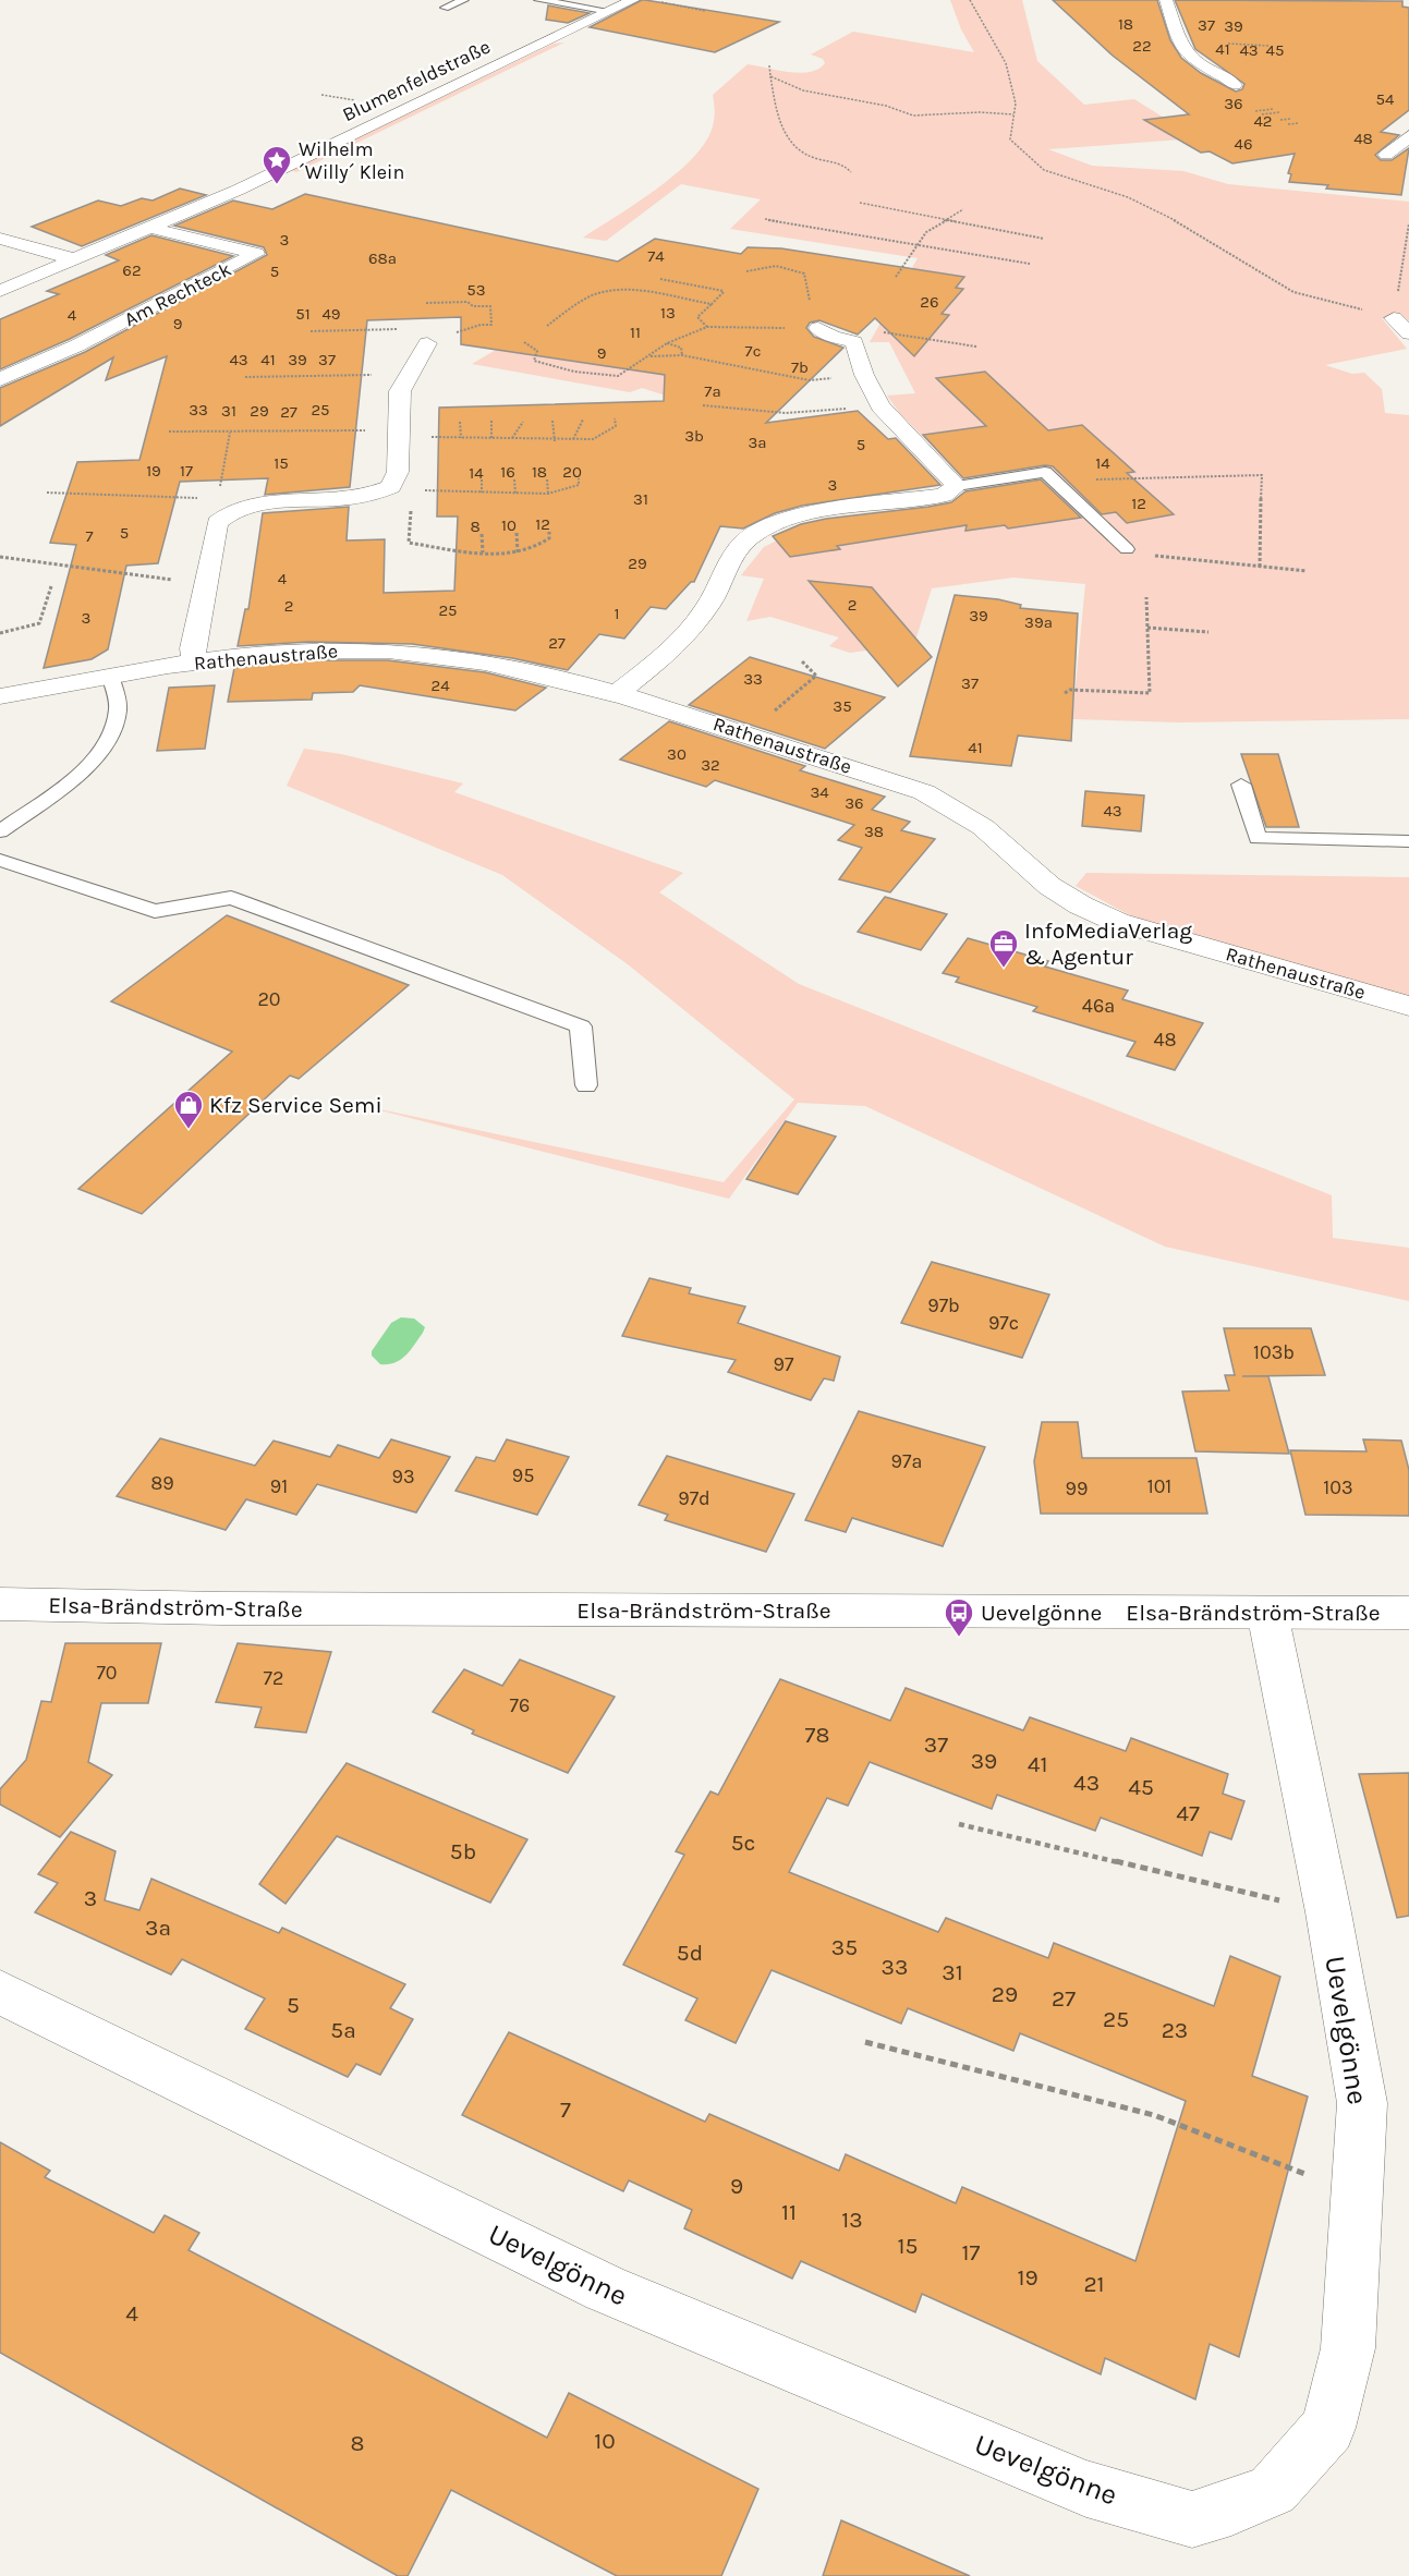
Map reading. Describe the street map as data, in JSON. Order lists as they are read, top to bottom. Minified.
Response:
{"streets":{"street":["Blumenfeldstraße","Am Rechteck","Rathenaustraße","Elsa-Brändström-Straße","Uevelgönne"]},"crossings":[["Blumenfeldstraße","Am Rechteck"],["Elsa-Brändström-Straße","Uevelgönne"]],"places":{"place":["Wilhelm ´Willy´ Klein"],"office":["InfoMediaVerlag & Agentur"],"shop":["Kfz Service Semi"],"bus stop":["Uevelgönne"]},"house_numbers":["18","37","39","22","41","43","45","54","36","42","48","46","3","74","68a","62","5","53","26","13","51","49","4","9","11","7c","9","43","41","39","37","7b","7a","33","25","31","29","27","3b","3a","5","15","14","19","17","16","18","20","14","3","31","12","12","10","8","5","7","29","4","2","2","25","1","39","3","39a","27","33","37","24","35","41","30","32","34","36","43","38","20","46a","48","97b","97c","103b","97","97a","95","93","89","91","101","103","99","97d","70","72","76","78","37","39","41","43","45","47","5c","5b","3","3a","35","5d","33","31","29","27","5","25","5a","23","7","9","11","13","15","17","19","21","4","10","8"]}
